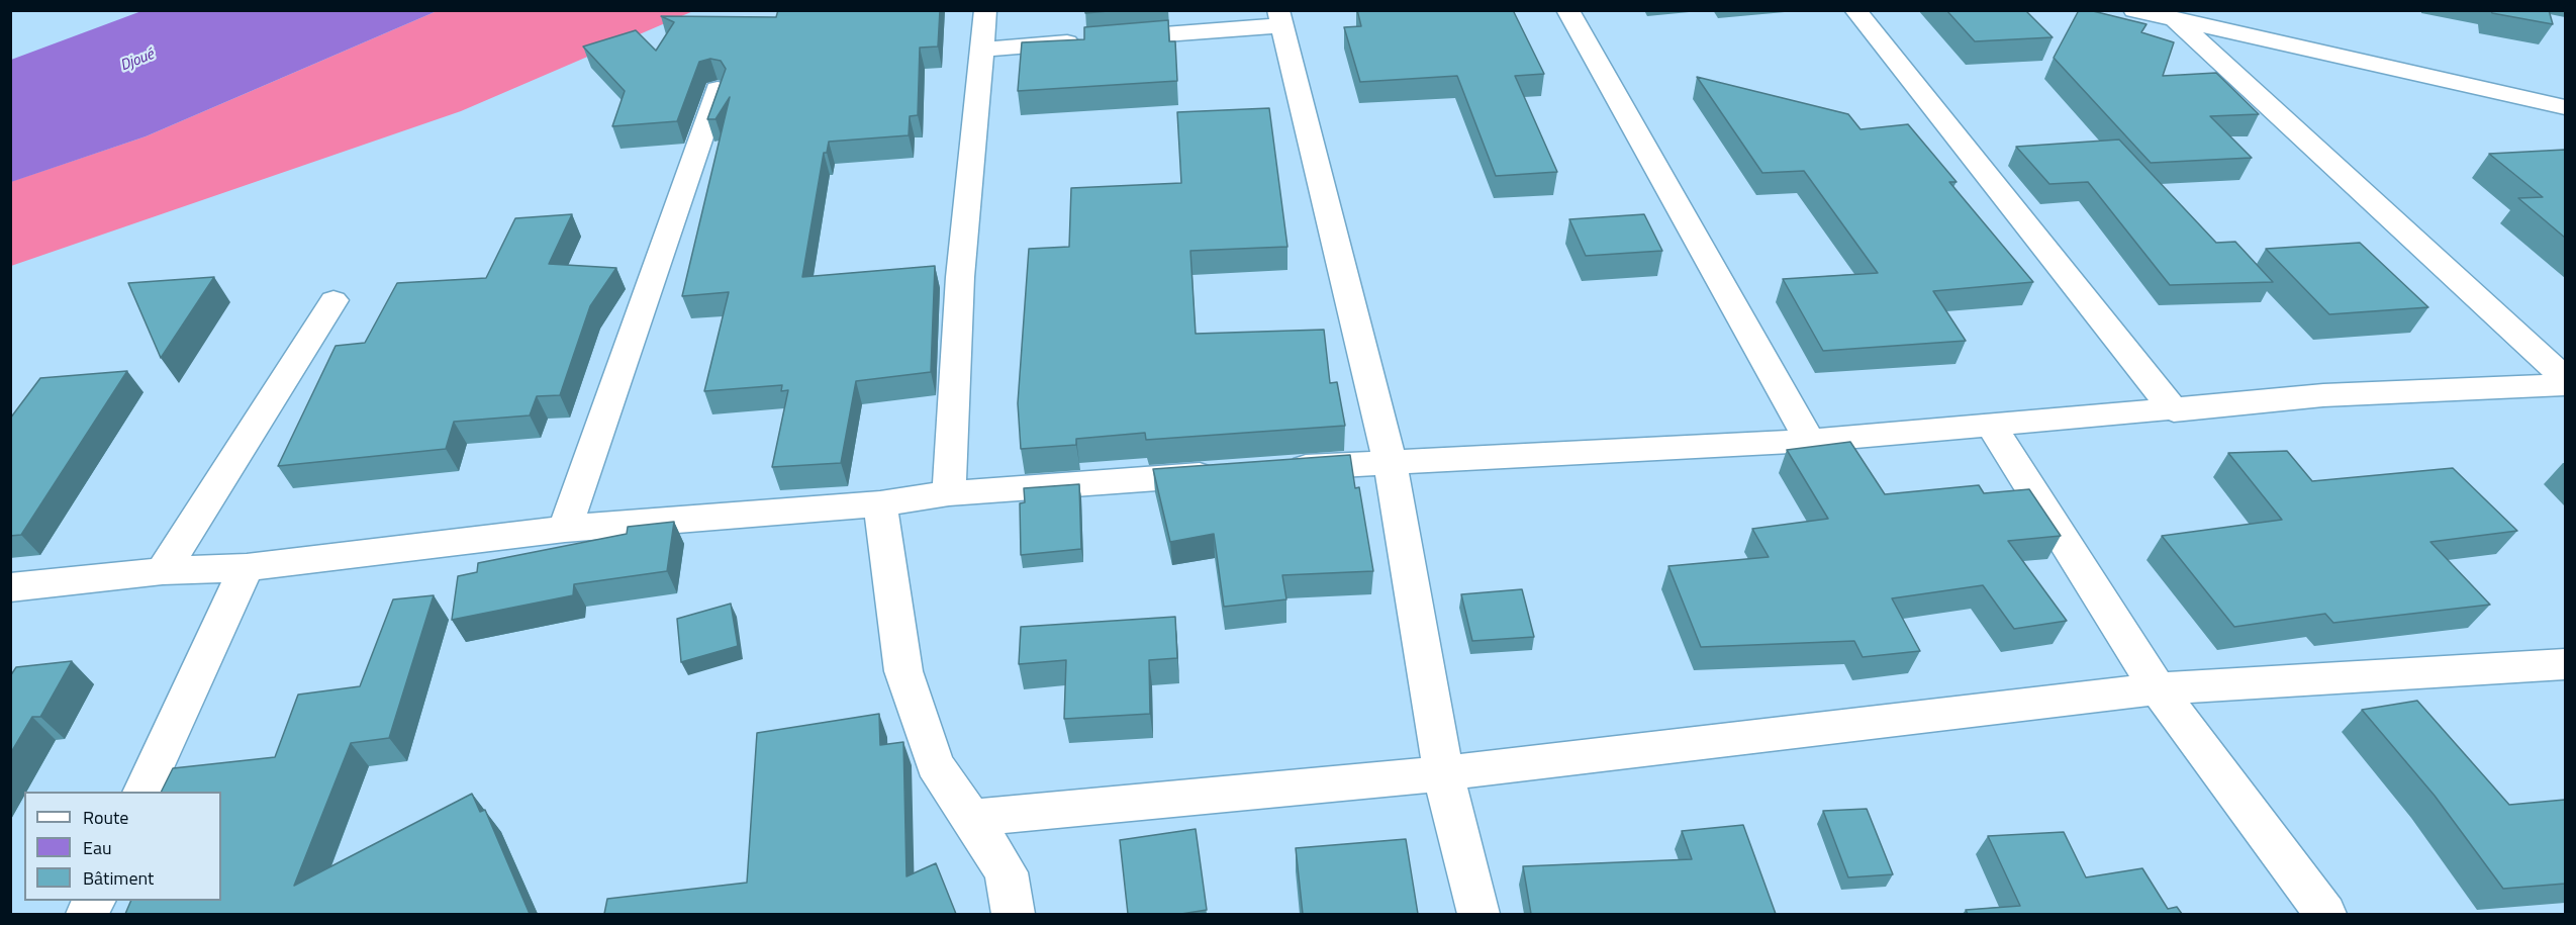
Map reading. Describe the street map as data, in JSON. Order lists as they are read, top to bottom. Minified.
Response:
{"water":["Djoué"],"legend":["Route","Eau","Bâtiment"]}
